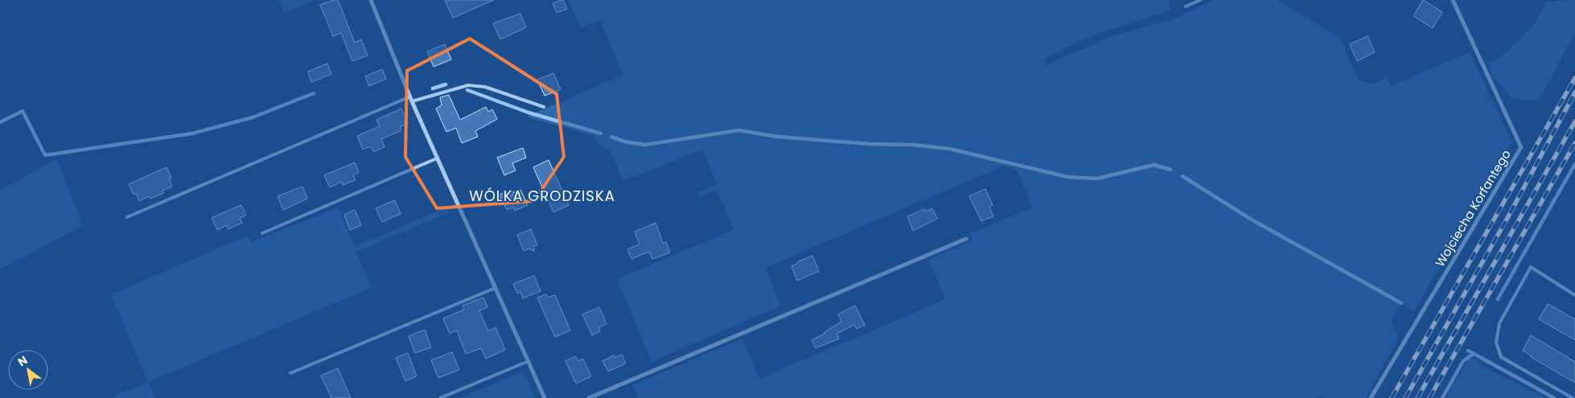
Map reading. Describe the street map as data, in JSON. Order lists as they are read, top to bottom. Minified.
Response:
{"streets":{"street":["Wojciecha Korfantego"]},"districts":["WÓLKA GRODZISKA"],"north":"top left"}
